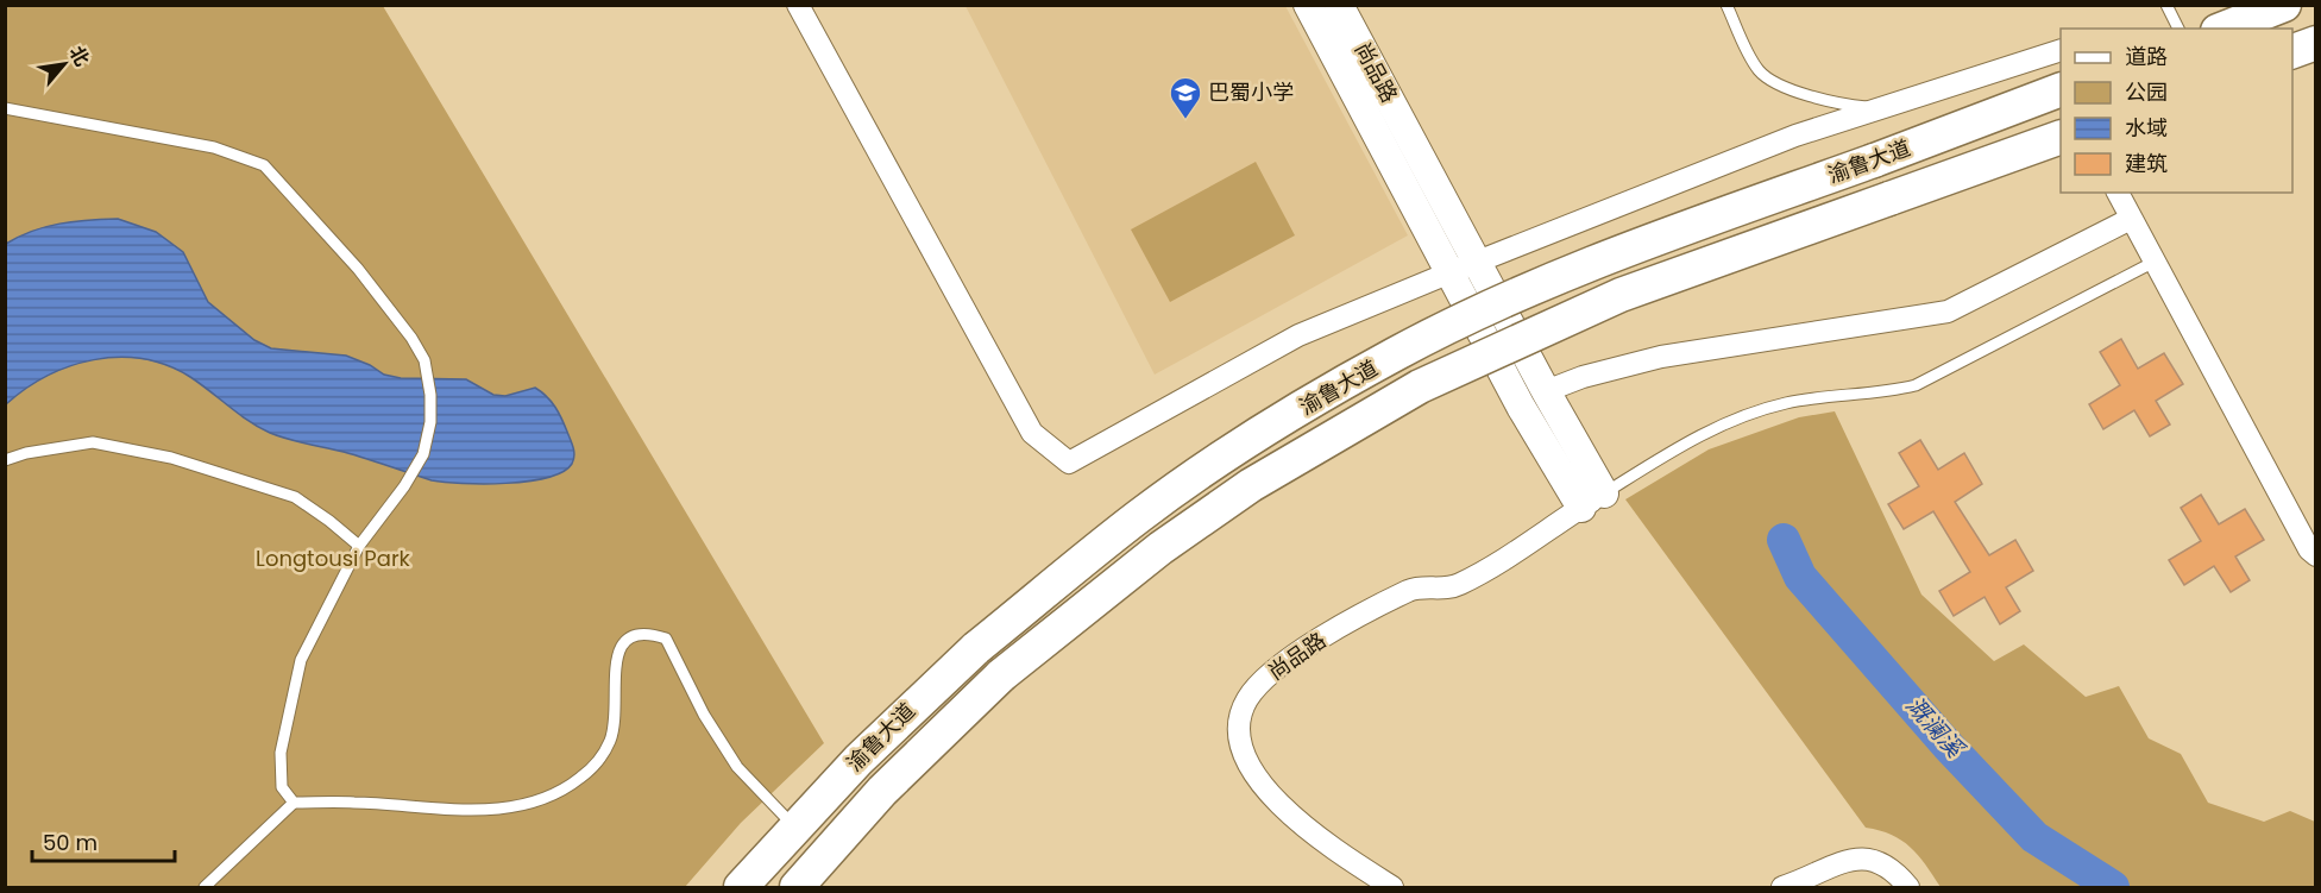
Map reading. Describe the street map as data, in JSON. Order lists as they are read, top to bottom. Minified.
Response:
{"streets":{"highway":["渝鲁大道"],"main road":["尚品路"]},"water":["溉澜溪"],"parks":["Longtousi Park"],"places":{"school or university":["巴蜀小学"]},"legend":["道路","公园","水域","建筑"],"scale_bar":"50 m","north":"top right"}
